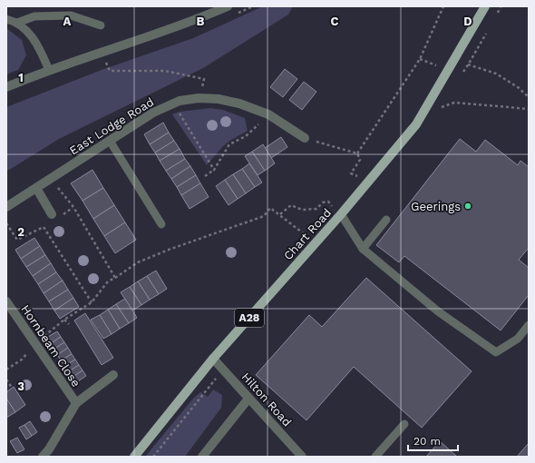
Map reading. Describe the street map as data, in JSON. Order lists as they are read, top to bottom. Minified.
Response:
{"streets":{"main road":["Chart Road","A28"],"street":["East Lodge Road","Hornbeam Close","Hilton Road"]},"crossings":[["Chart Road","Hilton Road"]],"places":["Geerings"],"scale_bar":"20 m","grid":{"columns":["A","B","C","D"],"rows":["1","2","3"]}}
